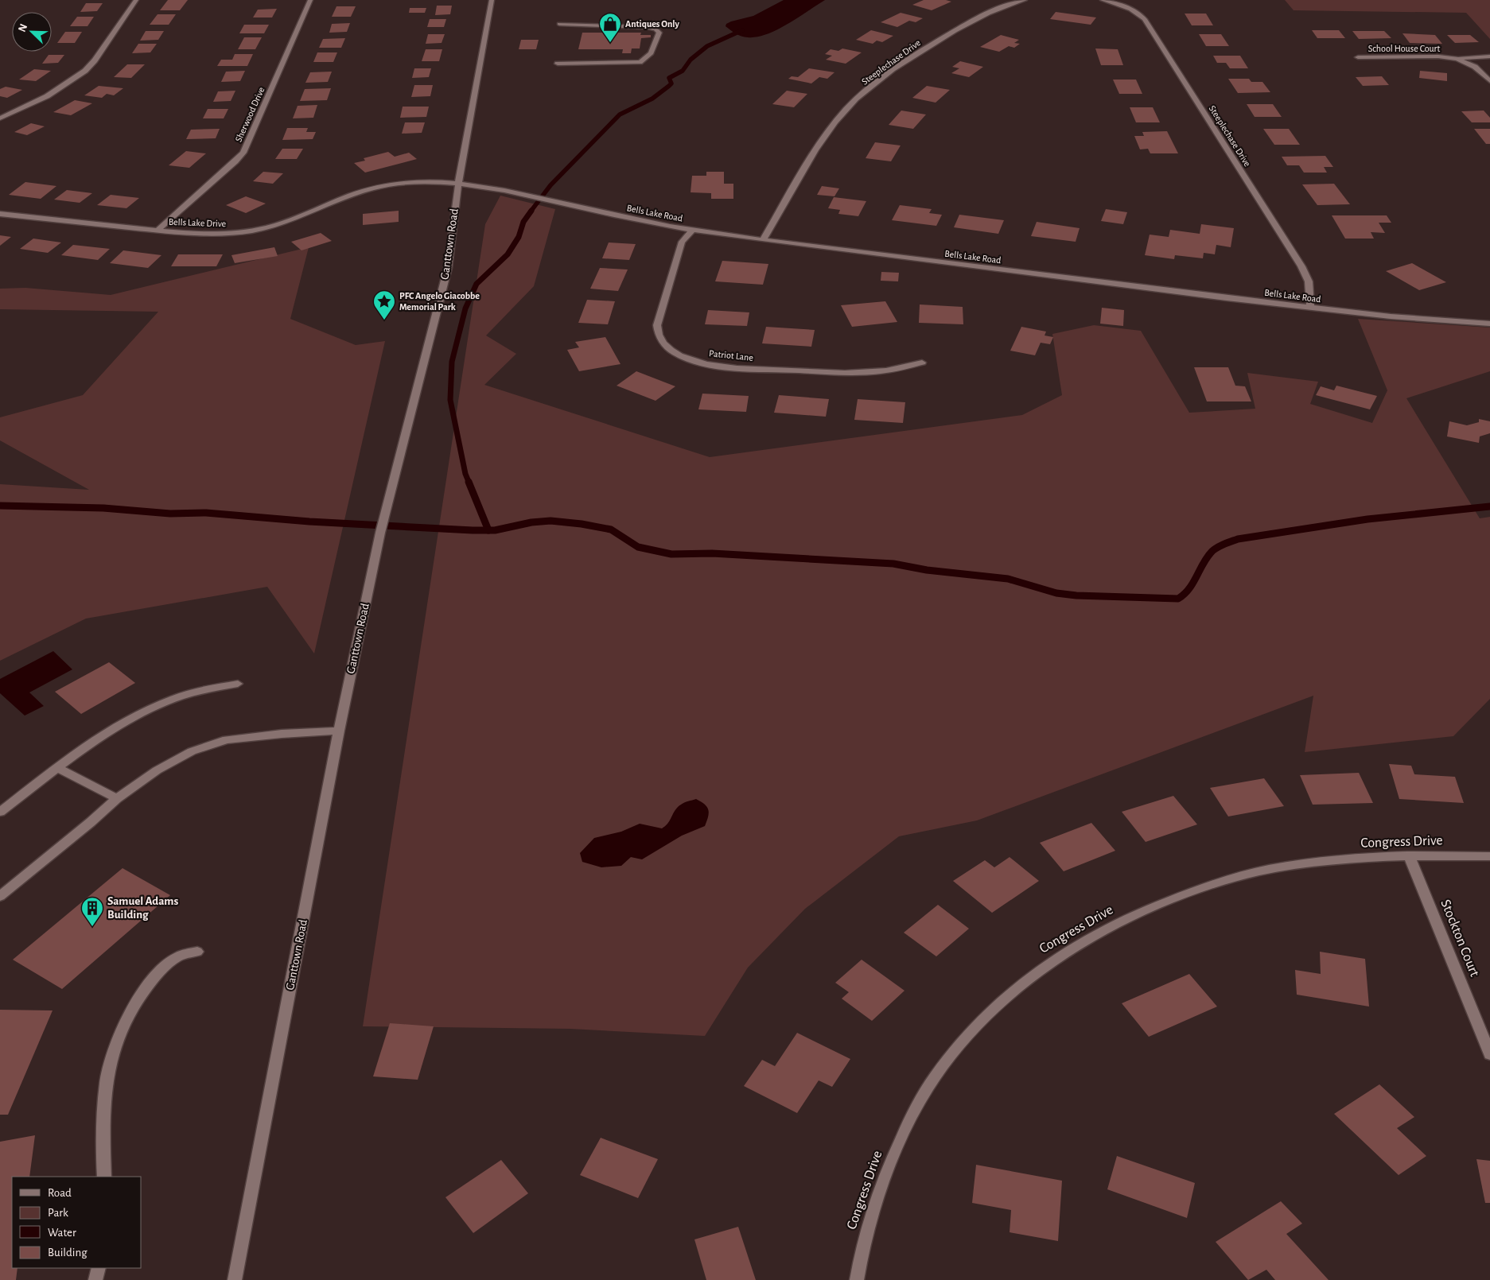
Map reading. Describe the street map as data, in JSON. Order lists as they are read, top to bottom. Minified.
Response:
{"streets":{"street":["School House Court","Steeplechase Drive","Sherwood Drive","Bells Lake Road","Bells Lake Drive","Ganttown Road","Patriot Lane","Congress Drive","Stockton Court"]},"crossings":[["Steeplechase Drive","Bells Lake Road"],["Sherwood Drive","Bells Lake Drive"],["Bells Lake Road","Bells Lake Drive"],["Bells Lake Road","Ganttown Road"],["Bells Lake Road","Patriot Lane"],["Bells Lake Drive","Ganttown Road"],["Congress Drive","Stockton Court"]],"places":{"shop":["Antiques Only"],"place":["PFC Angelo Giacobbe Memorial Park"],"building":["Samuel Adams Building"]},"legend":["Road","Park","Water","Building"],"north":"top left"}
